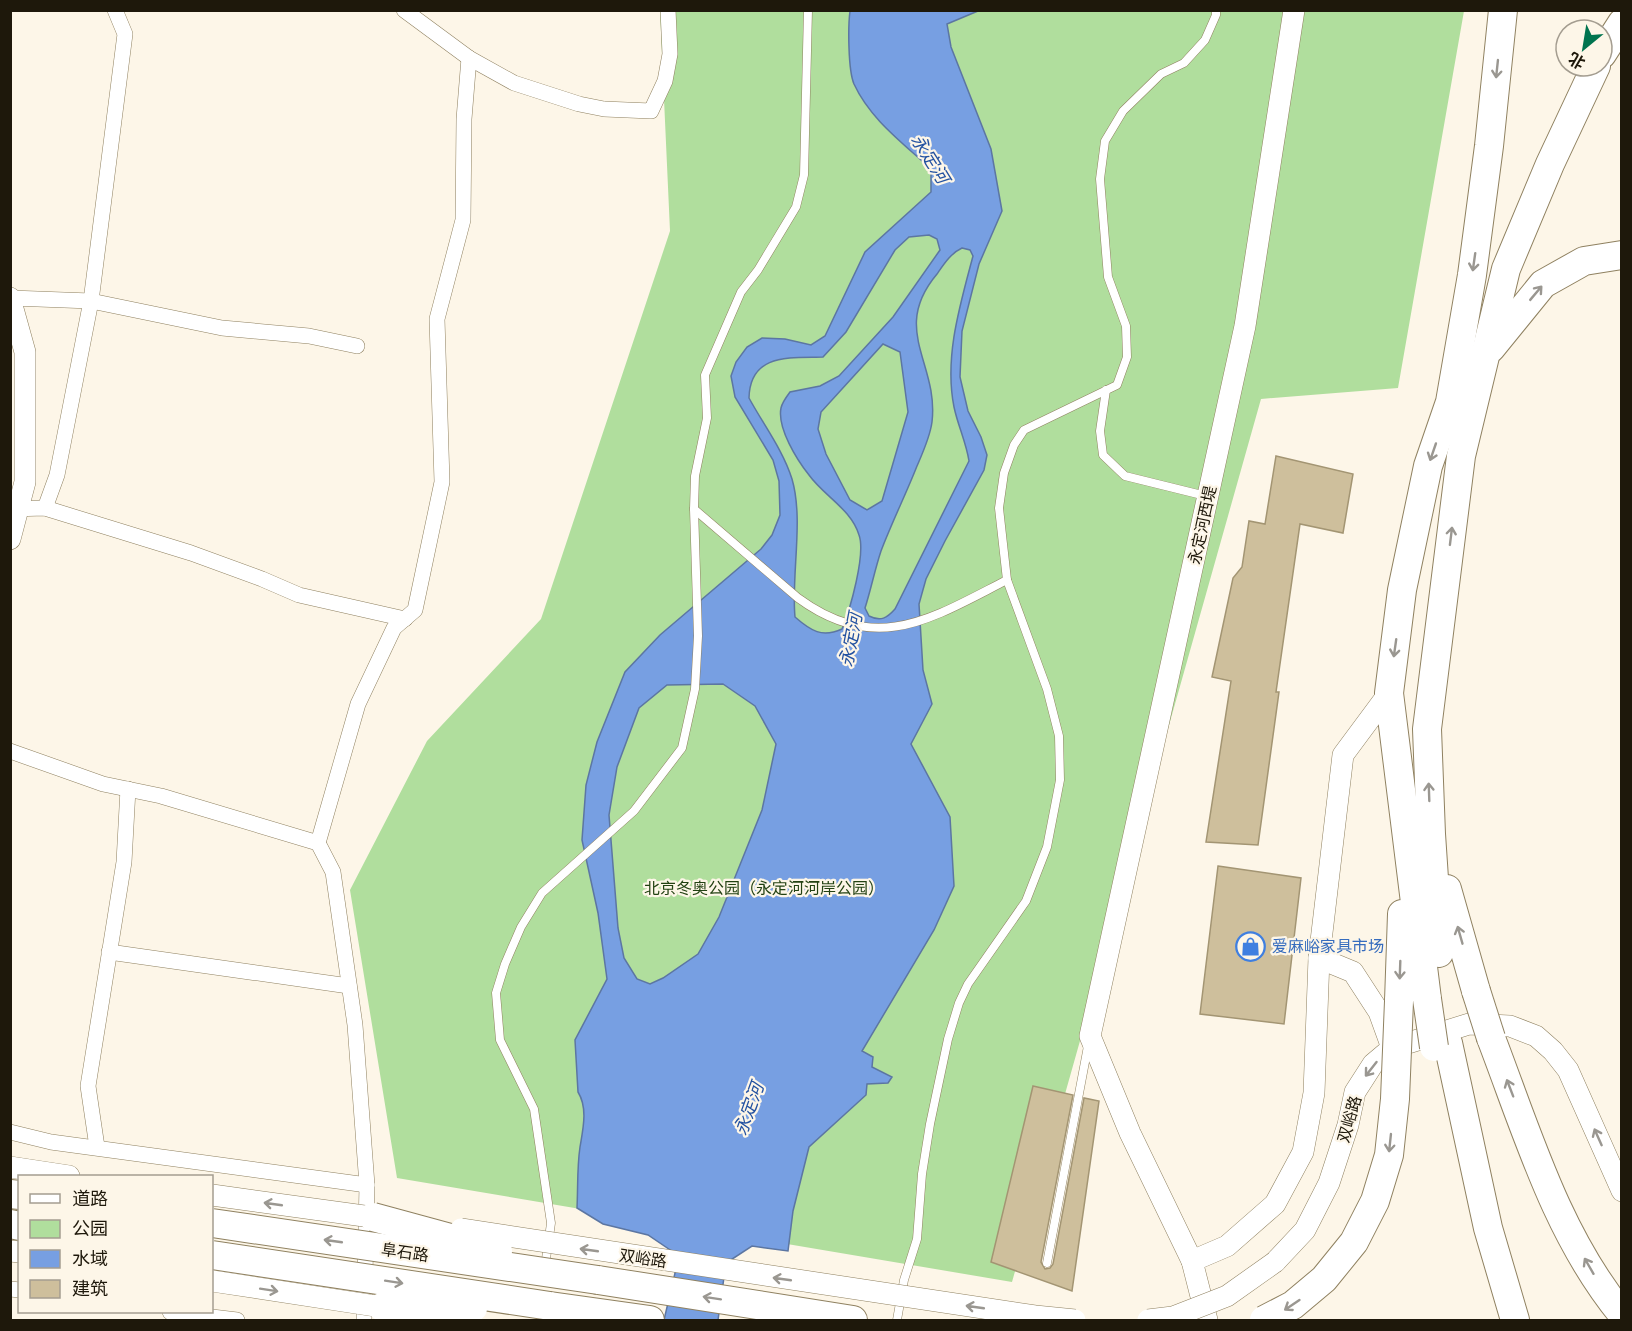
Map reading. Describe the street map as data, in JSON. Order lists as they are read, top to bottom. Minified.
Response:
{"streets":{"highway":["双峪路","阜石路"],"street":["永定河西堤"]},"crossings":[["双峪路","阜石路"]],"one_way":["双峪路"],"water":["永定河"],"parks":["北京冬奥公园（永定河河岸公园）"],"places":{"shop":["爱麻峪家具市场"]},"legend":["道路","公园","水域","建筑"],"north":"bottom left"}
